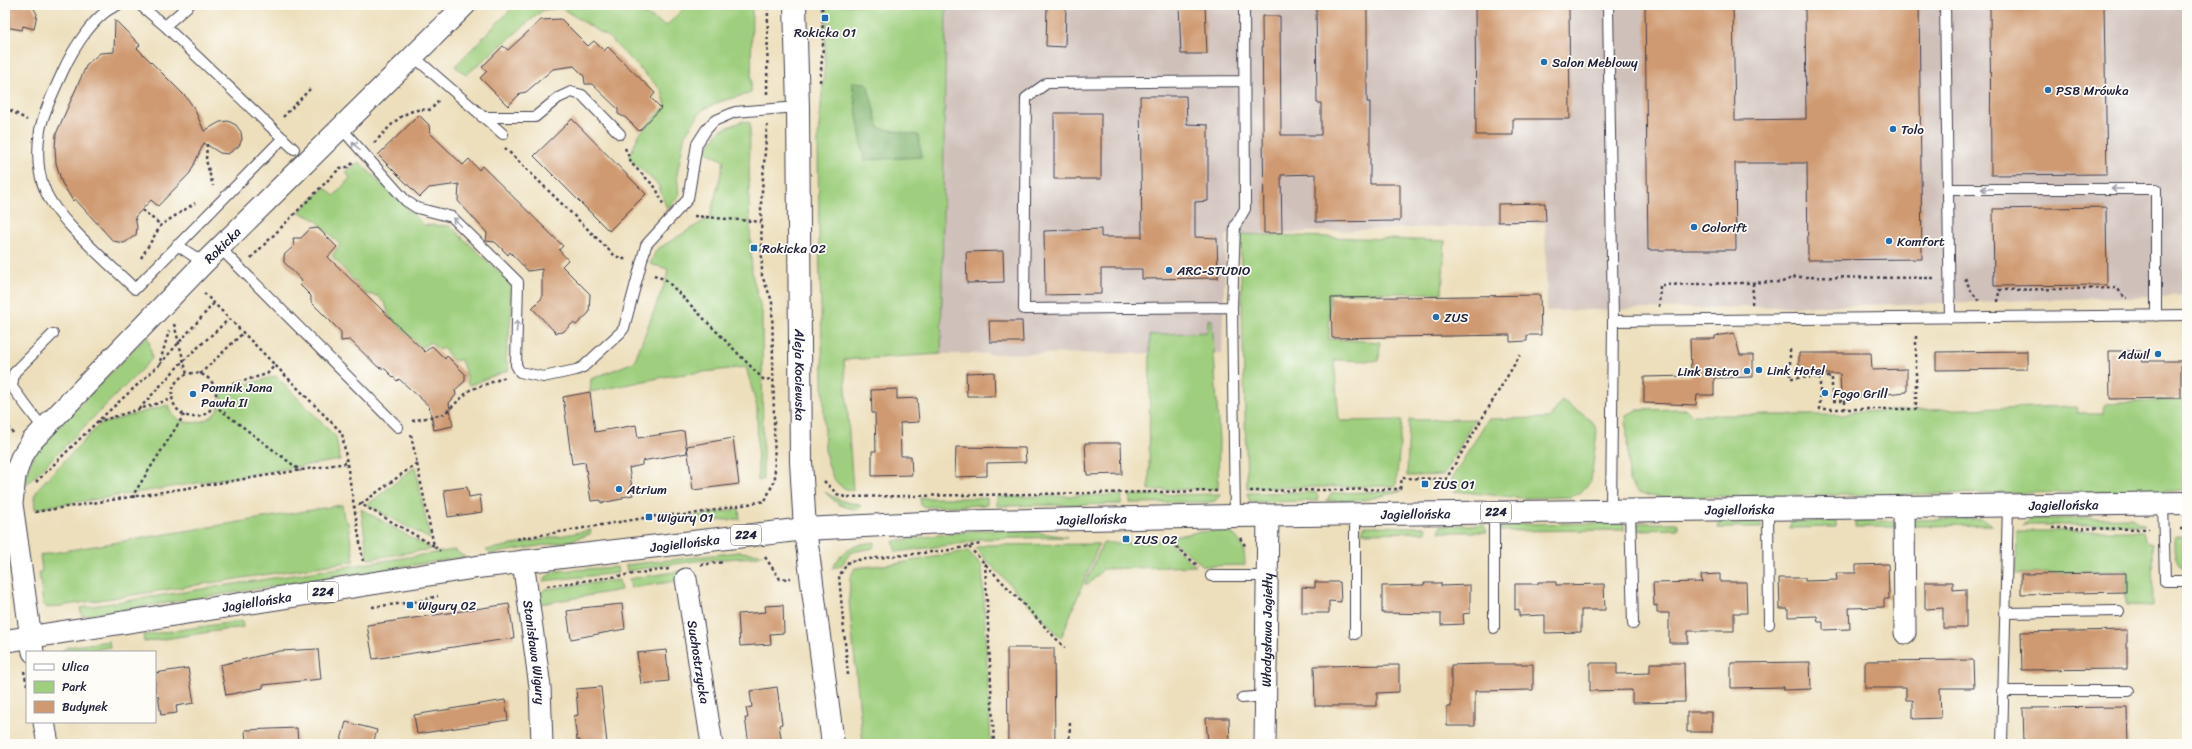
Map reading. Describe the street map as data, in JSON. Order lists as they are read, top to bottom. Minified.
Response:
{"streets":{"main road":["Aleja Kociewska","Jagiellońska","224"],"street":["Rokicka","Władysława Jagiełły","Stanisława Wigury","Suchostrzycka"]},"crossings":[["Rokicka","Jagiellońska"],["Aleja Kociewska","Jagiellońska"],["Jagiellońska","Władysława Jagiełły"],["Jagiellońska","Stanisława Wigury"]],"places":{"transit":["Rokicka 01","Rokicka 02","ZUS 01","Wigury 01","ZUS 02","Wigury 02"],"other":["Salon Meblowy","PSB Mrówka","Tolo","Colorift","Komfort","ARC-STUDIO","ZUS","Adwil","Link Hotel","Link Bistro","Fogo Grill","Pomnik Jana Pawła II","Atrium"]},"legend":["Ulica","Park","Budynek"]}
